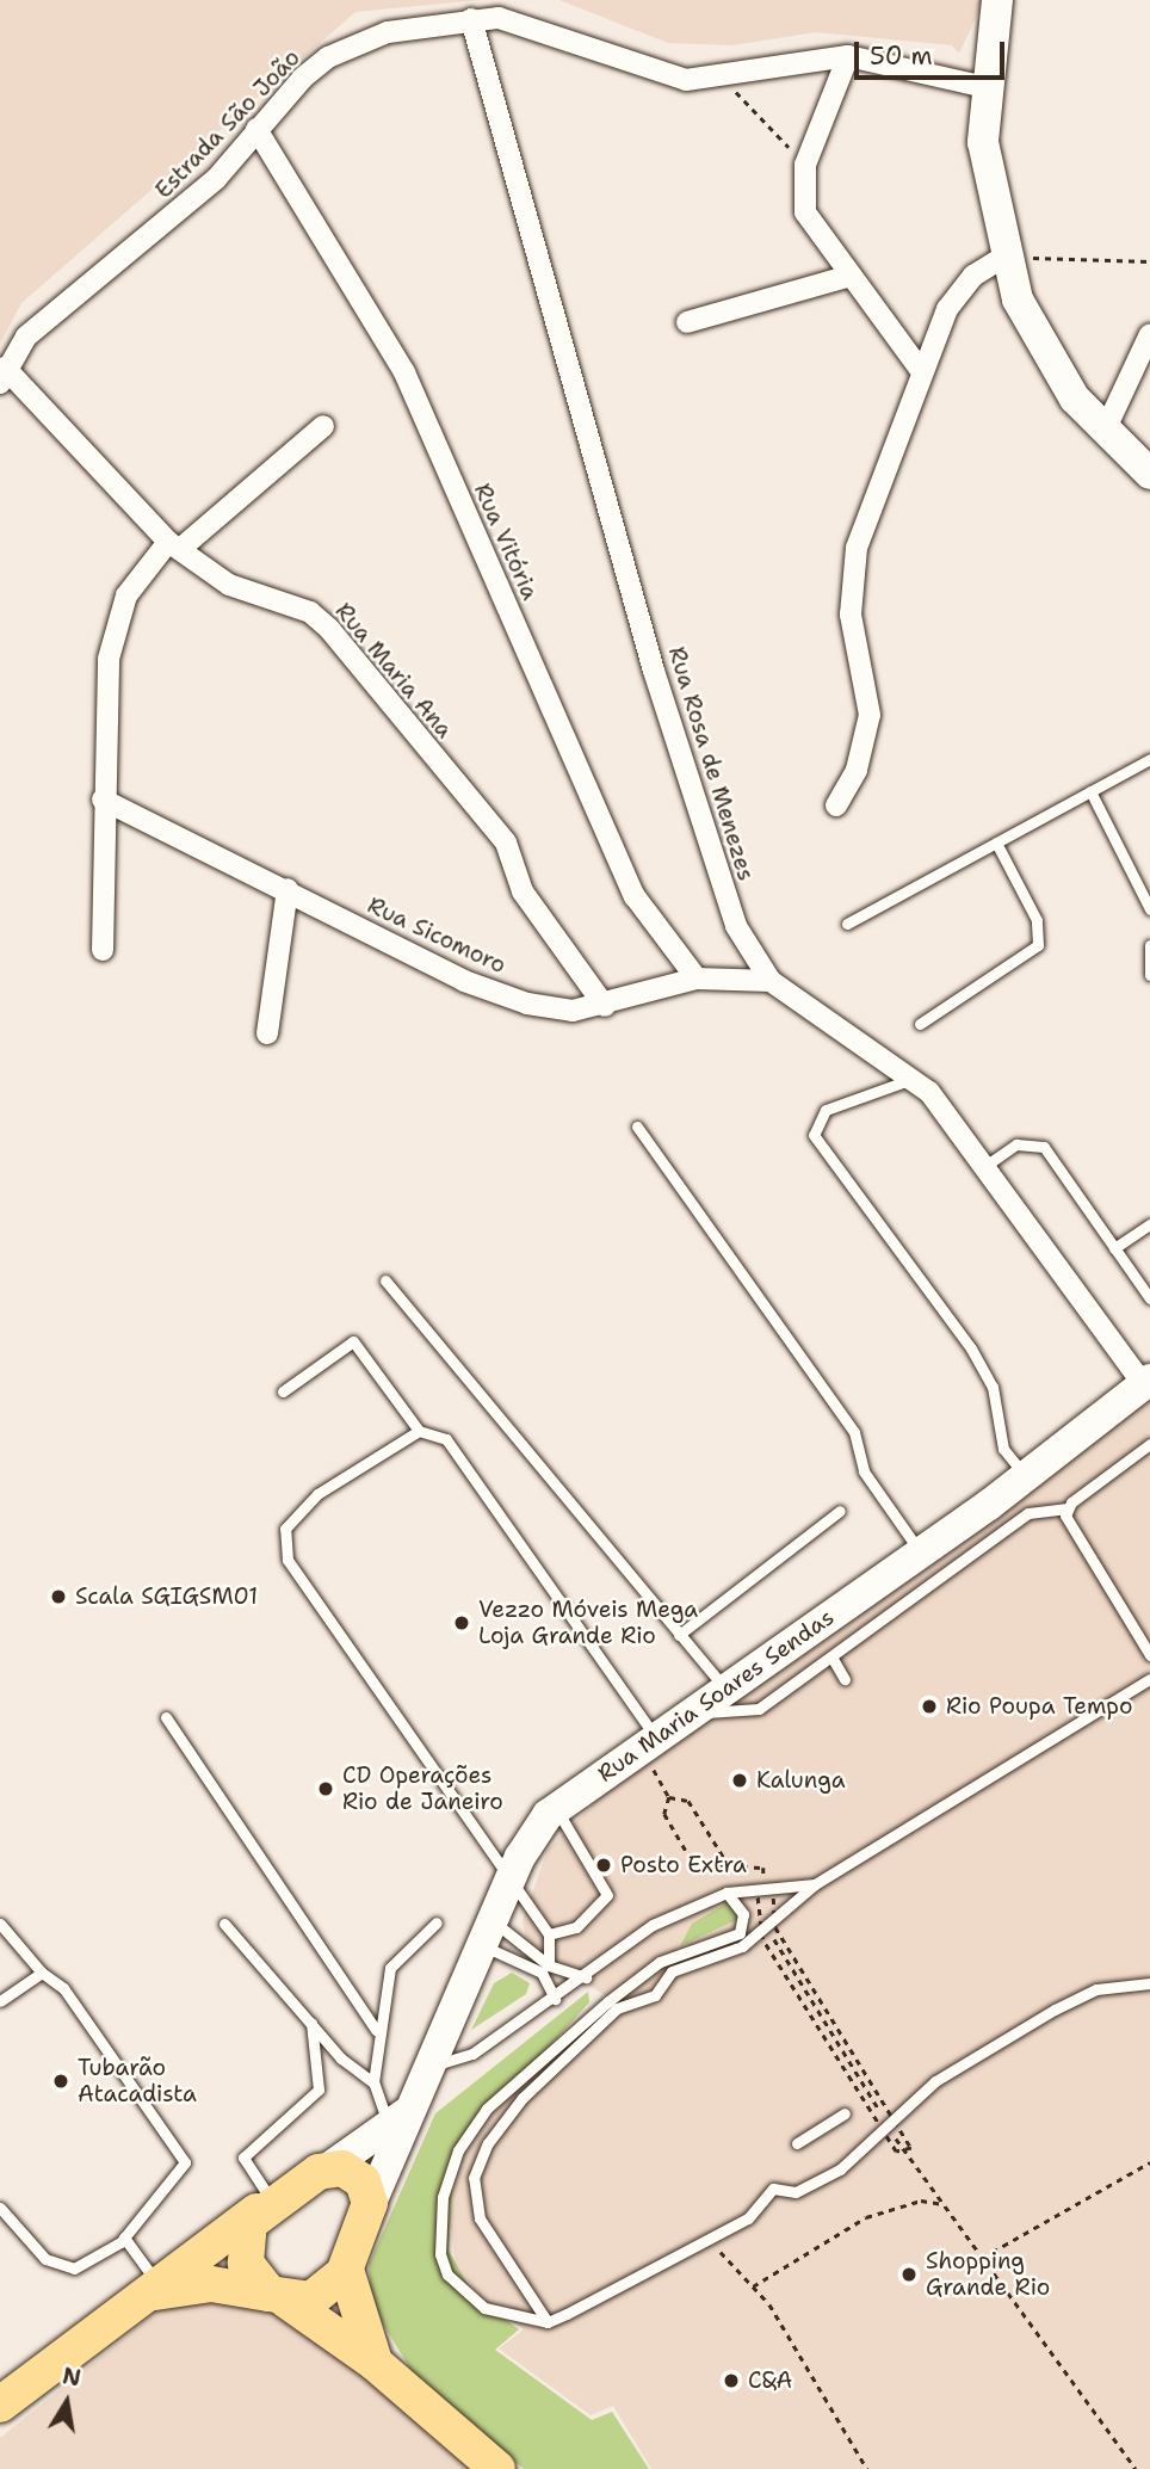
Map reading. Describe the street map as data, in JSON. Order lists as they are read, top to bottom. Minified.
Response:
{"streets":{"main road":["Rua Maria Soares Sendas"],"street":["Estrada São João","Rua Vitória","Rua Maria Ana","Rua Rosa de Menezes","Rua Sicomoro"]},"crossings":[["Estrada São João","Rua Vitória"],["Estrada São João","Rua Maria Ana"],["Estrada São João","Rua Rosa de Menezes"],["Rua Vitória","Rua Sicomoro"],["Rua Maria Ana","Rua Sicomoro"],["Rua Rosa de Menezes","Rua Sicomoro"],["Rua Rosa de Menezes","Rua Maria Soares Sendas"]],"places":["Scala SGIGSM01","Vezzo Móveis Mega Loja Grande Rio","Rio Poupa Tempo","Kalunga","CD Operações Rio de Janeiro","Posto Extra","Tubarão Atacadista","Shopping Grande Rio","C&A"],"scale_bar":"50 m","north":"top"}
